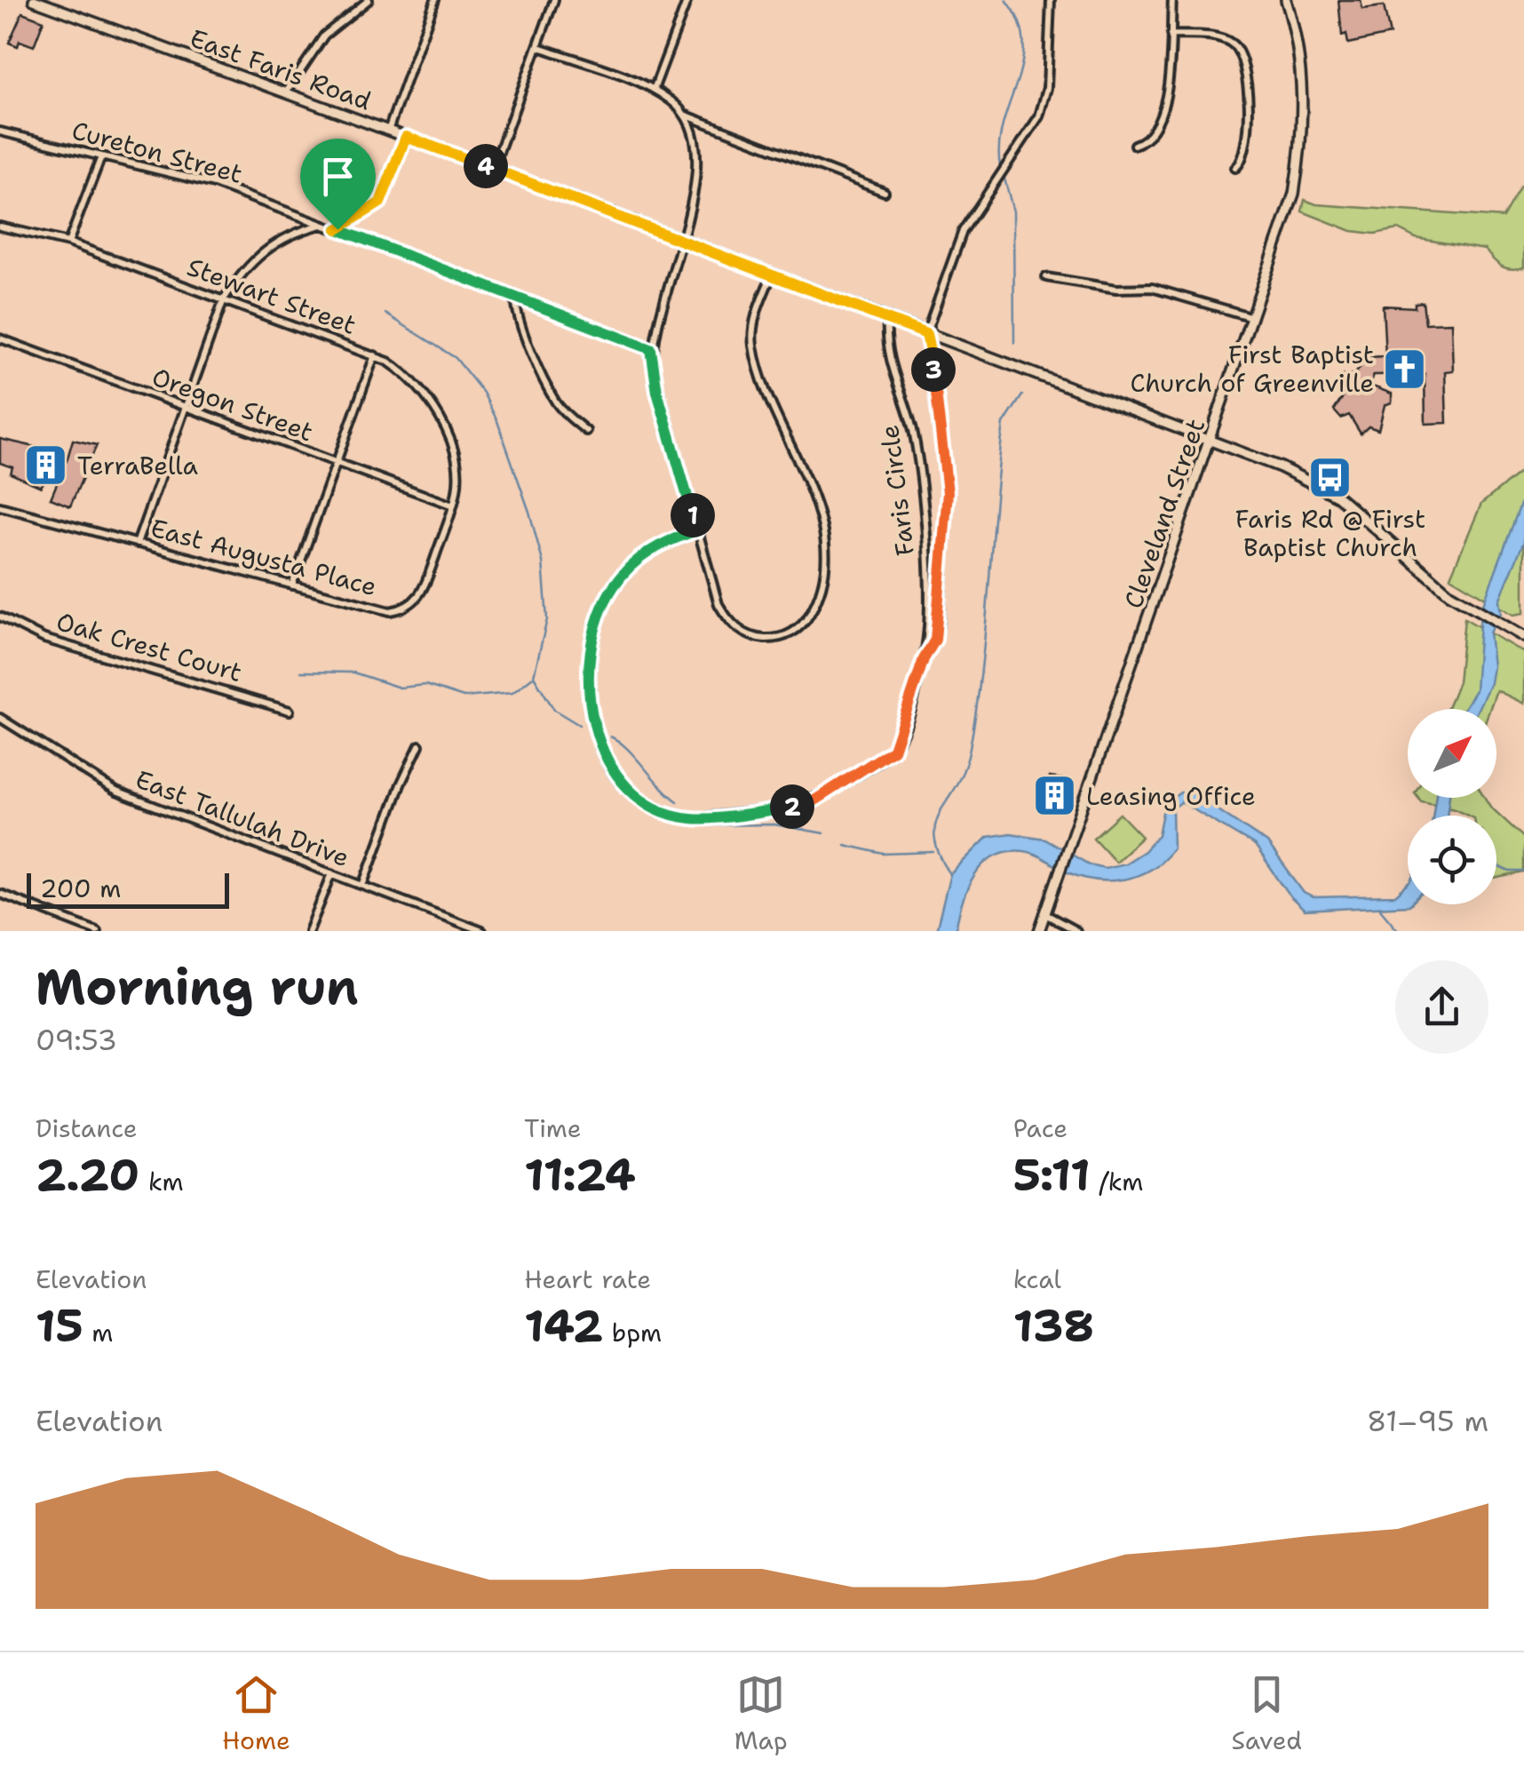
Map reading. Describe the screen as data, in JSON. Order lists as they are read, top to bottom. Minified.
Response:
{"streets":{"main road":["East Faris Road","Cleveland Street"],"street":["Cureton Street","Stewart Street","Oregon Street","Faris Circle","East Augusta Place","Oak Crest Court","East Tallulah Drive"]},"crossings":[["East Faris Road","Faris Circle"],["East Faris Road","Cleveland Street"],["Stewart Street","Oregon Street"],["Stewart Street","East Augusta Place"],["Oregon Street","East Augusta Place"]],"places":{"church":["First Baptist Church of Greenville"],"building":["TerraBella","Leasing Office"],"bus stop":["Faris Rd @ First Baptist Church"]},"scale_bar":"200 m","north":"top right","page":{"pins":["4","3","1","2"],"scale":"200 m","heading":["Morning run","09:53"],"stats":[["Distance","2.20 km"],["Time","11:24"],["Pace","5:11 /km"],["Elevation","15 m"],["Heart rate","142 bpm"],["kcal","138"]],"chart":["Elevation","81–95 m"],"tabs":["Home","Map","Saved"]}}
